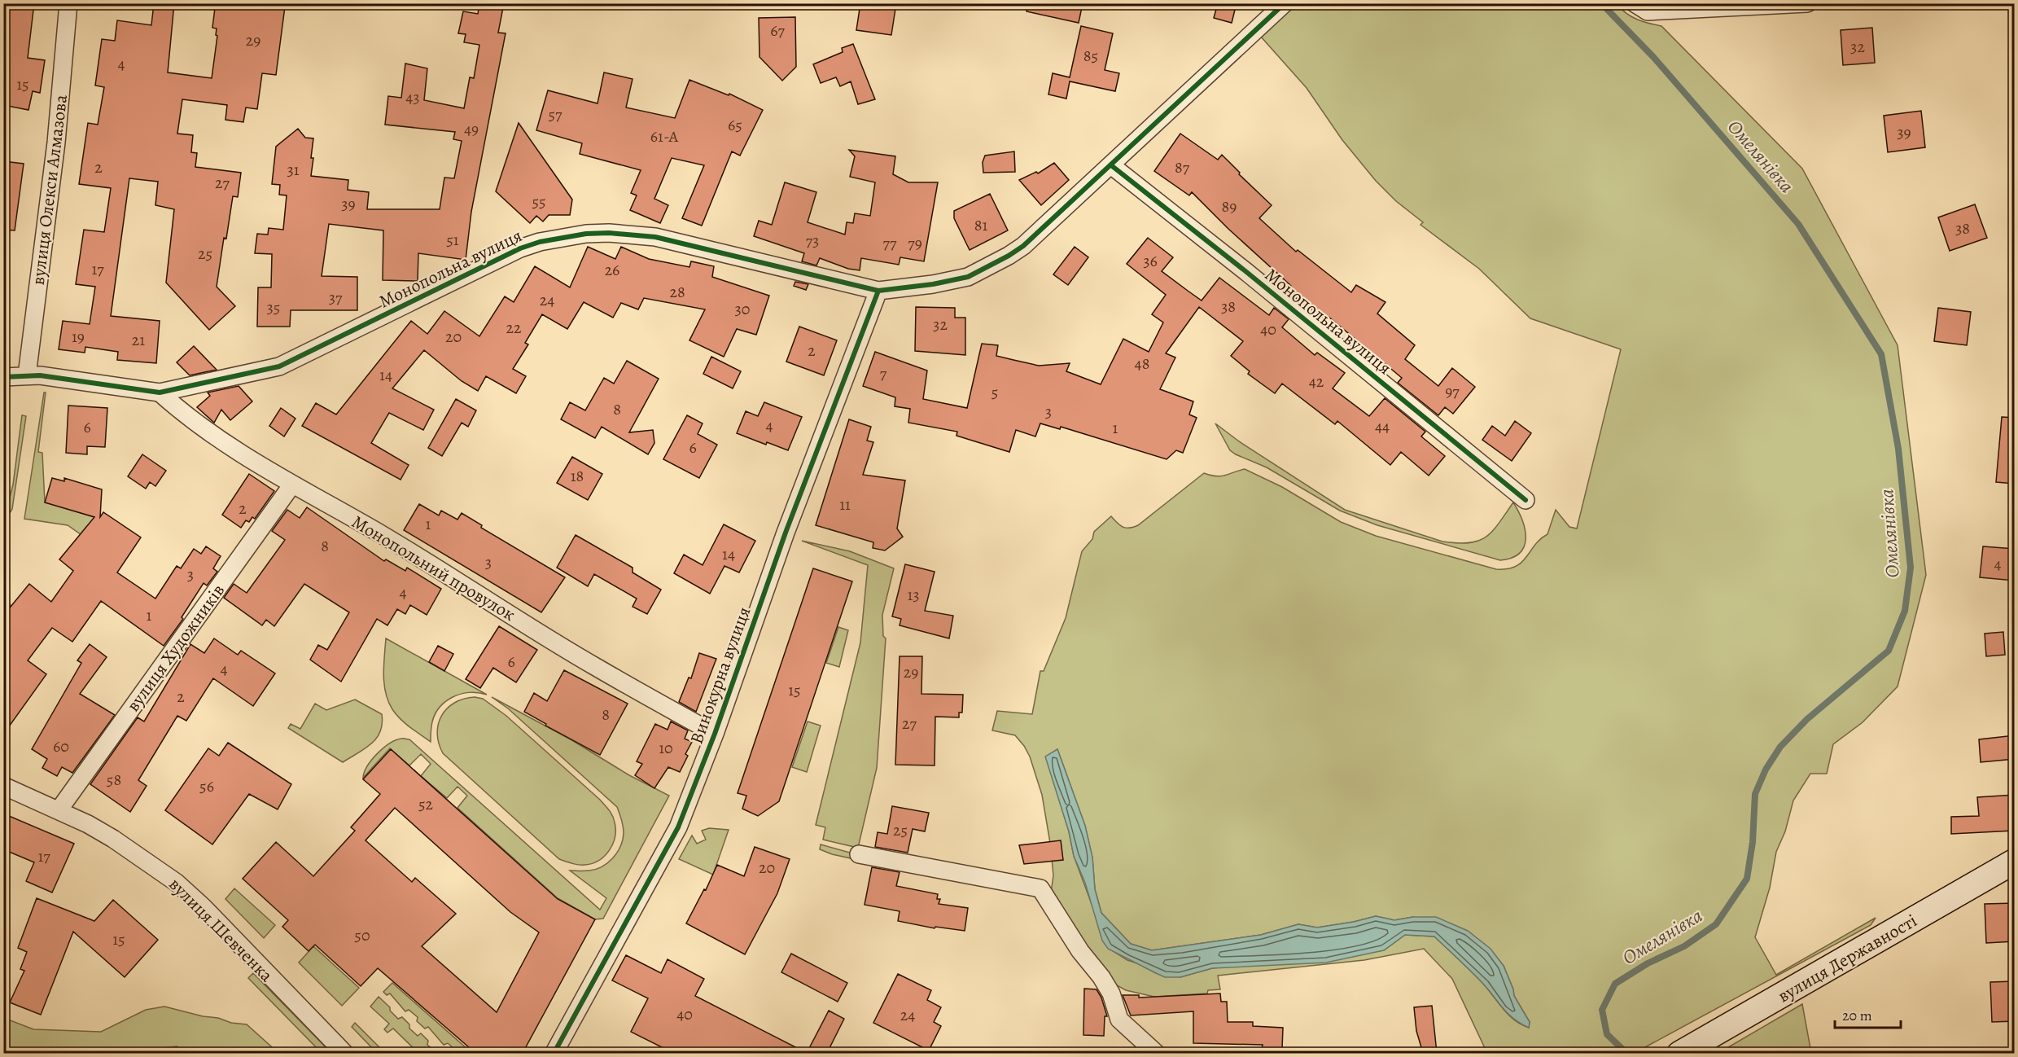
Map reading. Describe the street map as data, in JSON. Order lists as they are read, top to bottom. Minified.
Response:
{"streets":{"street":["вулиця Олекси Алмазова","Монопольна вулиця","Монопольний провулок","вулиця Художників","Винокурна вулиця","вулиця Шевченка","вулиця Державності"]},"crossings":[["вулиця Олекси Алмазова","Монопольна вулиця"],["Монопольна вулиця","Монопольний провулок"],["Монопольна вулиця","Винокурна вулиця"],["Монопольний провулок","вулиця Художників"],["Монопольний провулок","Винокурна вулиця"],["вулиця Художників","вулиця Шевченка"]],"water":["Омелянівка"],"house_numbers":["67","29","32","85","4","15","43","57","65","49","39","61-А","2","87","31","27","55","39","89","81","38","51","73","77","79","25","36","17","26","28","37","24","38","35","30","32","22","40","19","20","21","2","48","7","14","42","97","5","8","3","4","44","6","1","6","18","11","2","1","8","14","3","4","3","4","13","1","6","4","29","15","2","8","27","60","10","58","56","52","25","17","20","50","15","40","24"],"scale_bar":"20 m"}
